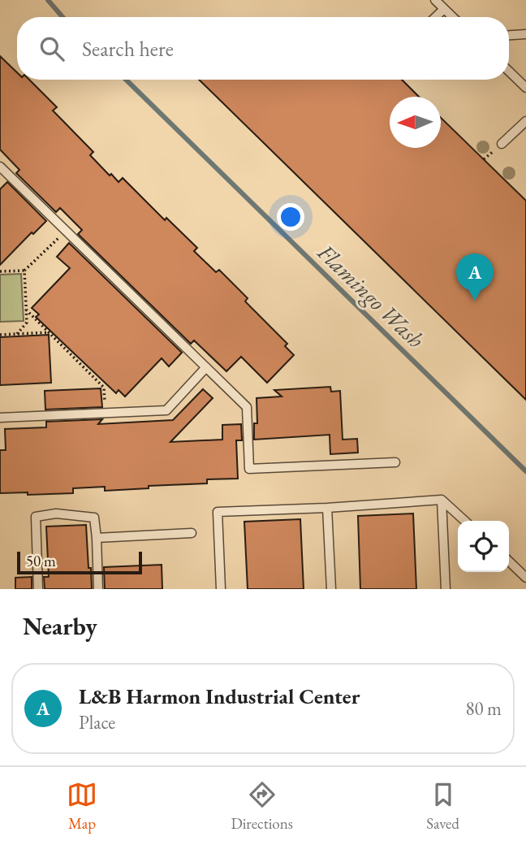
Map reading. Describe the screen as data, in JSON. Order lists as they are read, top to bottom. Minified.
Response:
{"water":["Flamingo Wash"],"scale_bar":"50 m","north":"left","page":{"search":"Search here","pins":"A","scale":"50 m","heading":"Nearby","list":[{"mark":"A","name":"L&B Harmon Industrial Center","note":"Place","value":"80 m"}],"nav":["Map","Directions","Saved"]}}
